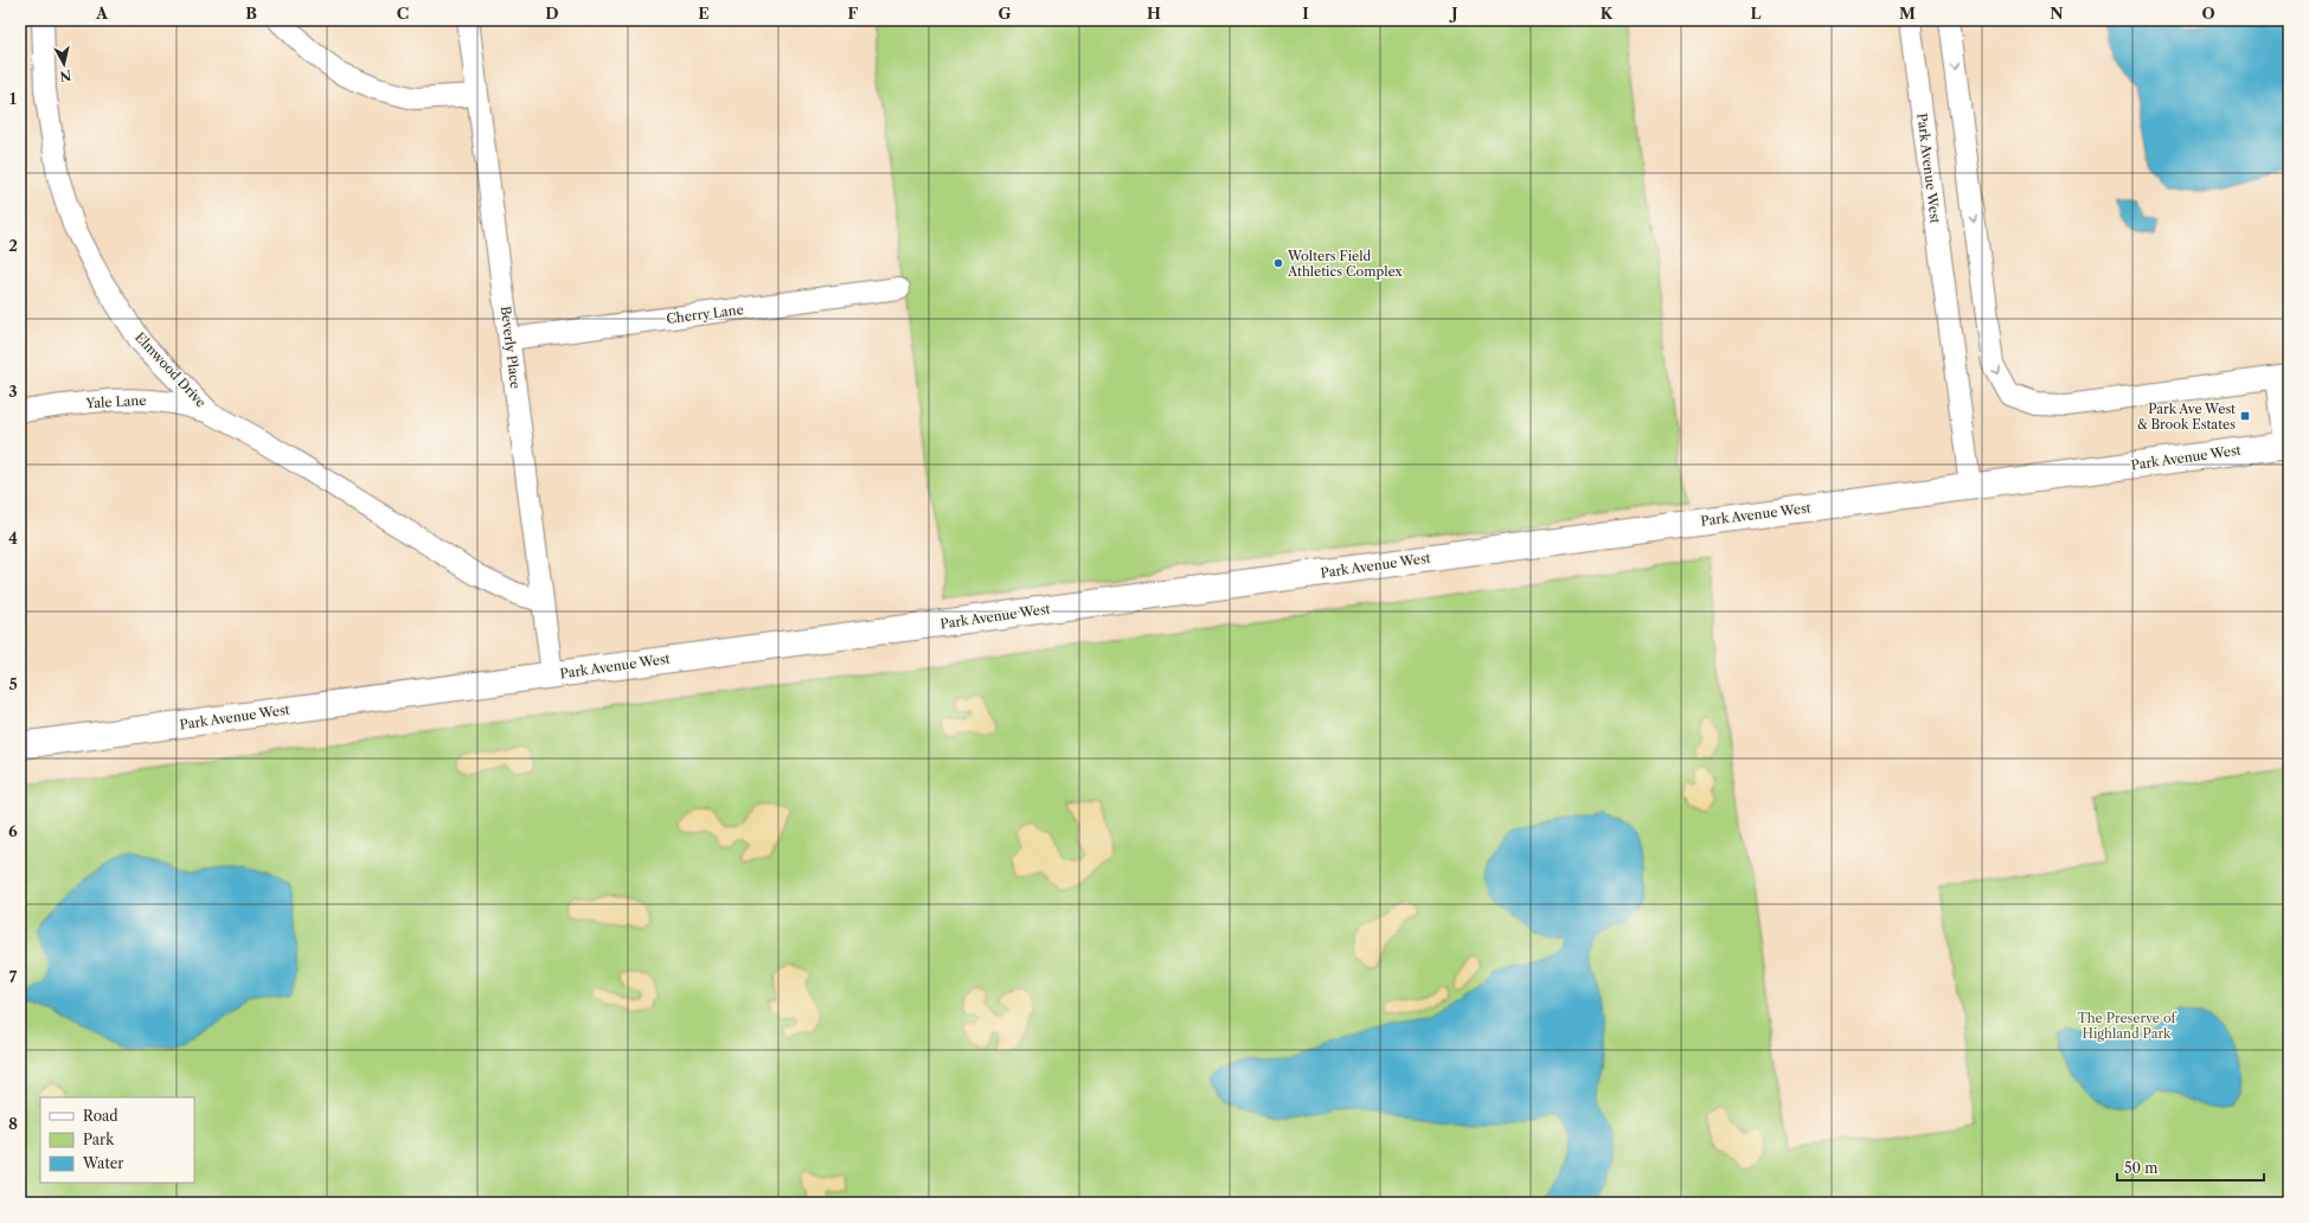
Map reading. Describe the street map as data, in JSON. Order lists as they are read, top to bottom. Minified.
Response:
{"streets":{"street":["Park Avenue West","Cherry Lane","Beverly Place","Elmwood Drive","Yale Lane"]},"crossings":[["Park Avenue West","Beverly Place"],["Cherry Lane","Beverly Place"],["Beverly Place","Elmwood Drive"],["Elmwood Drive","Yale Lane"]],"parks":["The Preserve of Highland Park"],"places":{"other":["Wolters Field Athletics Complex"],"transit":["Park Ave West & Brook Estates"]},"legend":["Road","Park","Water"],"scale_bar":"50 m","north":"bottom","grid":{"columns":["A","B","C","D","E","F","G","H","I","J","K","L","M","N","O"],"rows":["1","2","3","4","5","6","7","8"]}}
